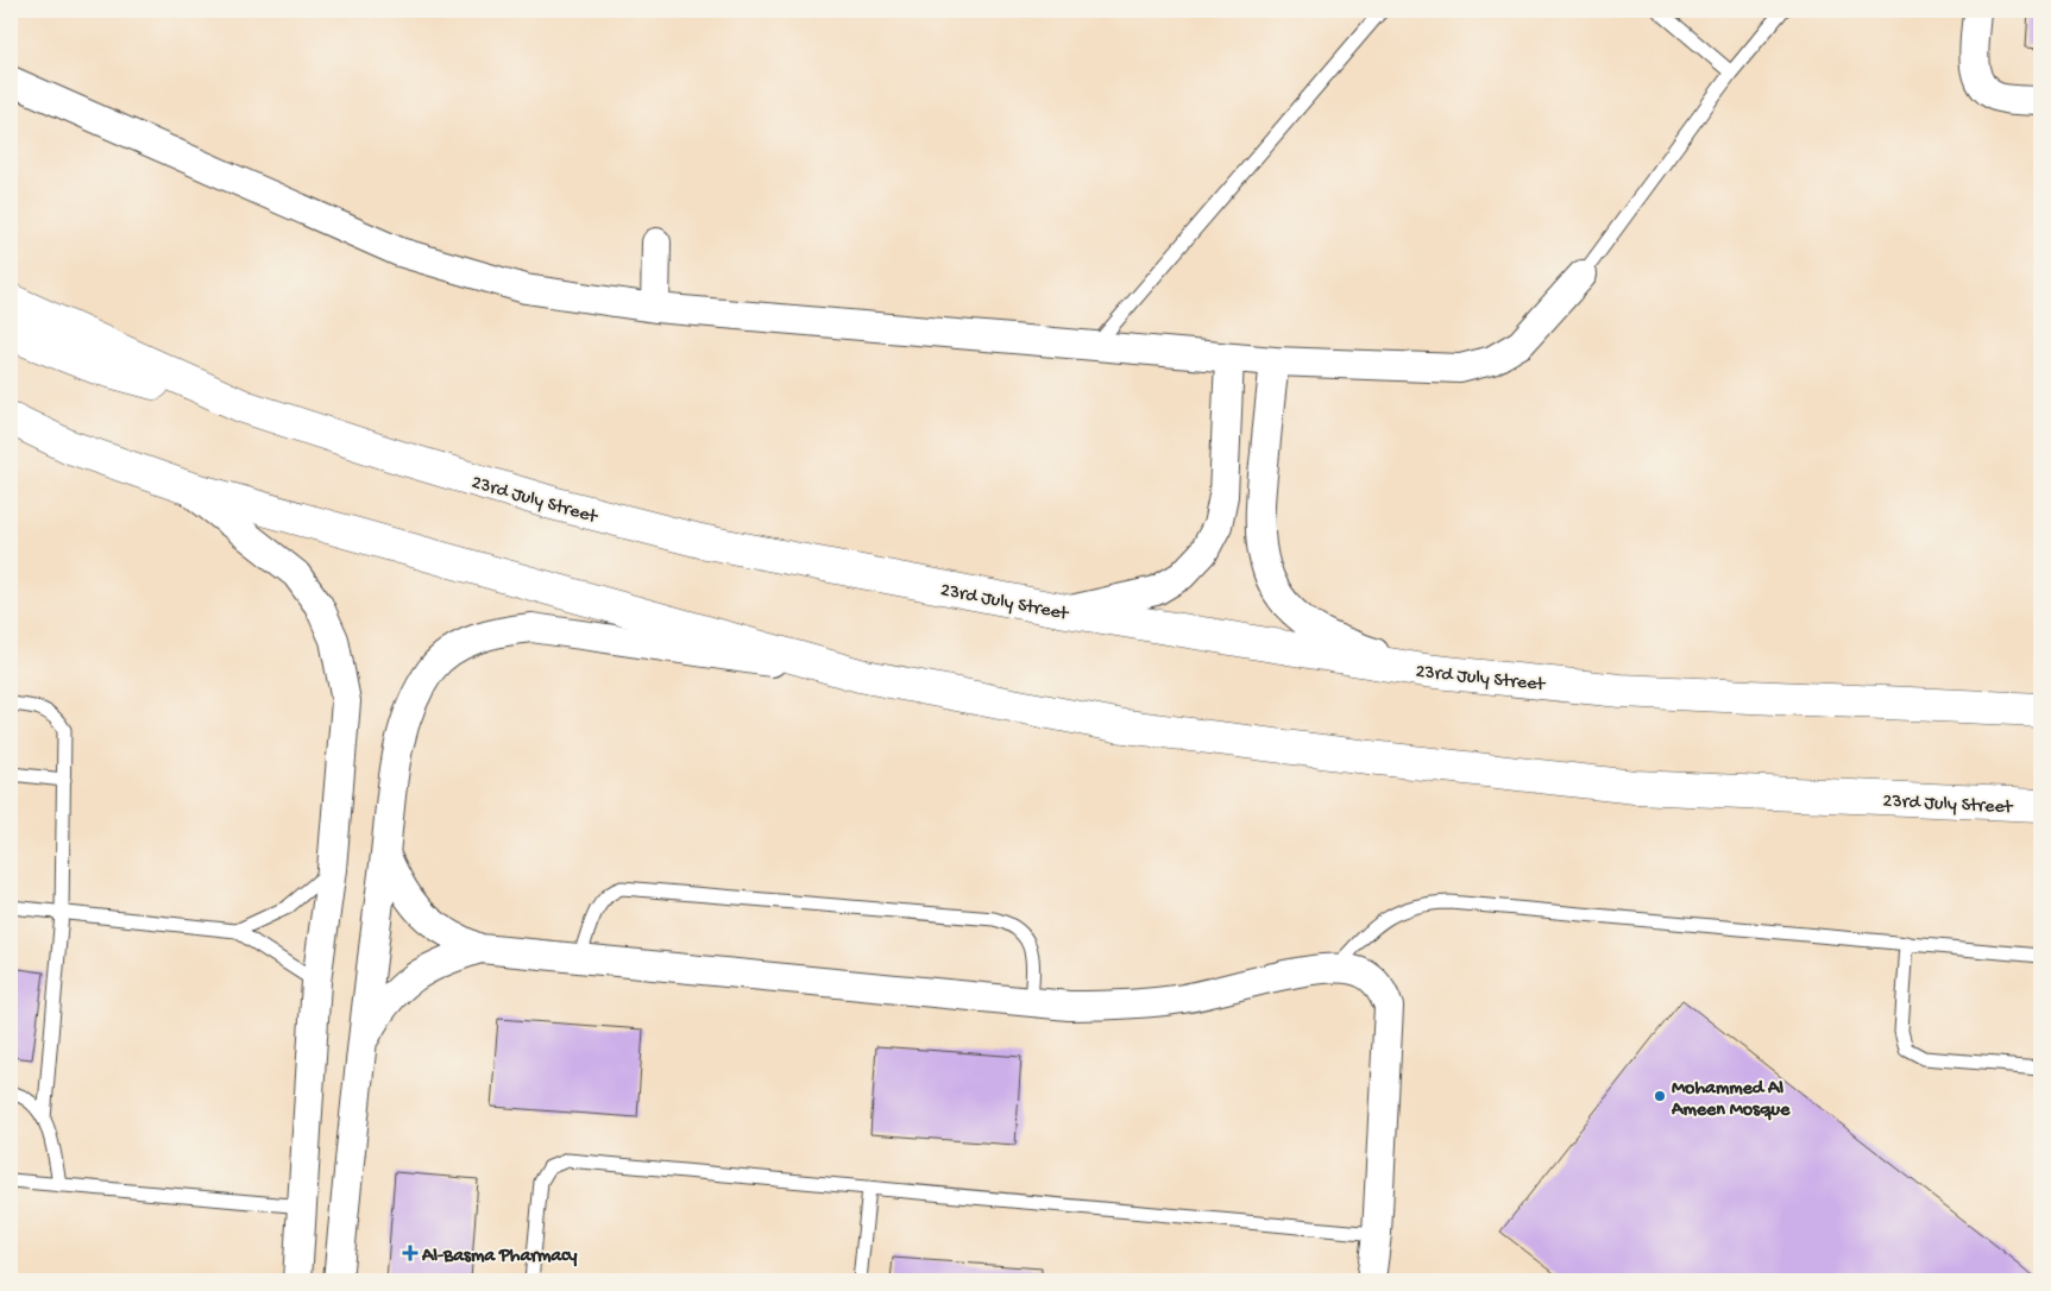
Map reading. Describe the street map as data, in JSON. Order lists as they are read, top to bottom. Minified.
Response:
{"streets":{"main road":["23rd July Street"]},"places":{"other":["Mohammed Al Ameen Mosque"],"health":["Al-Basma Pharmacy"]}}
